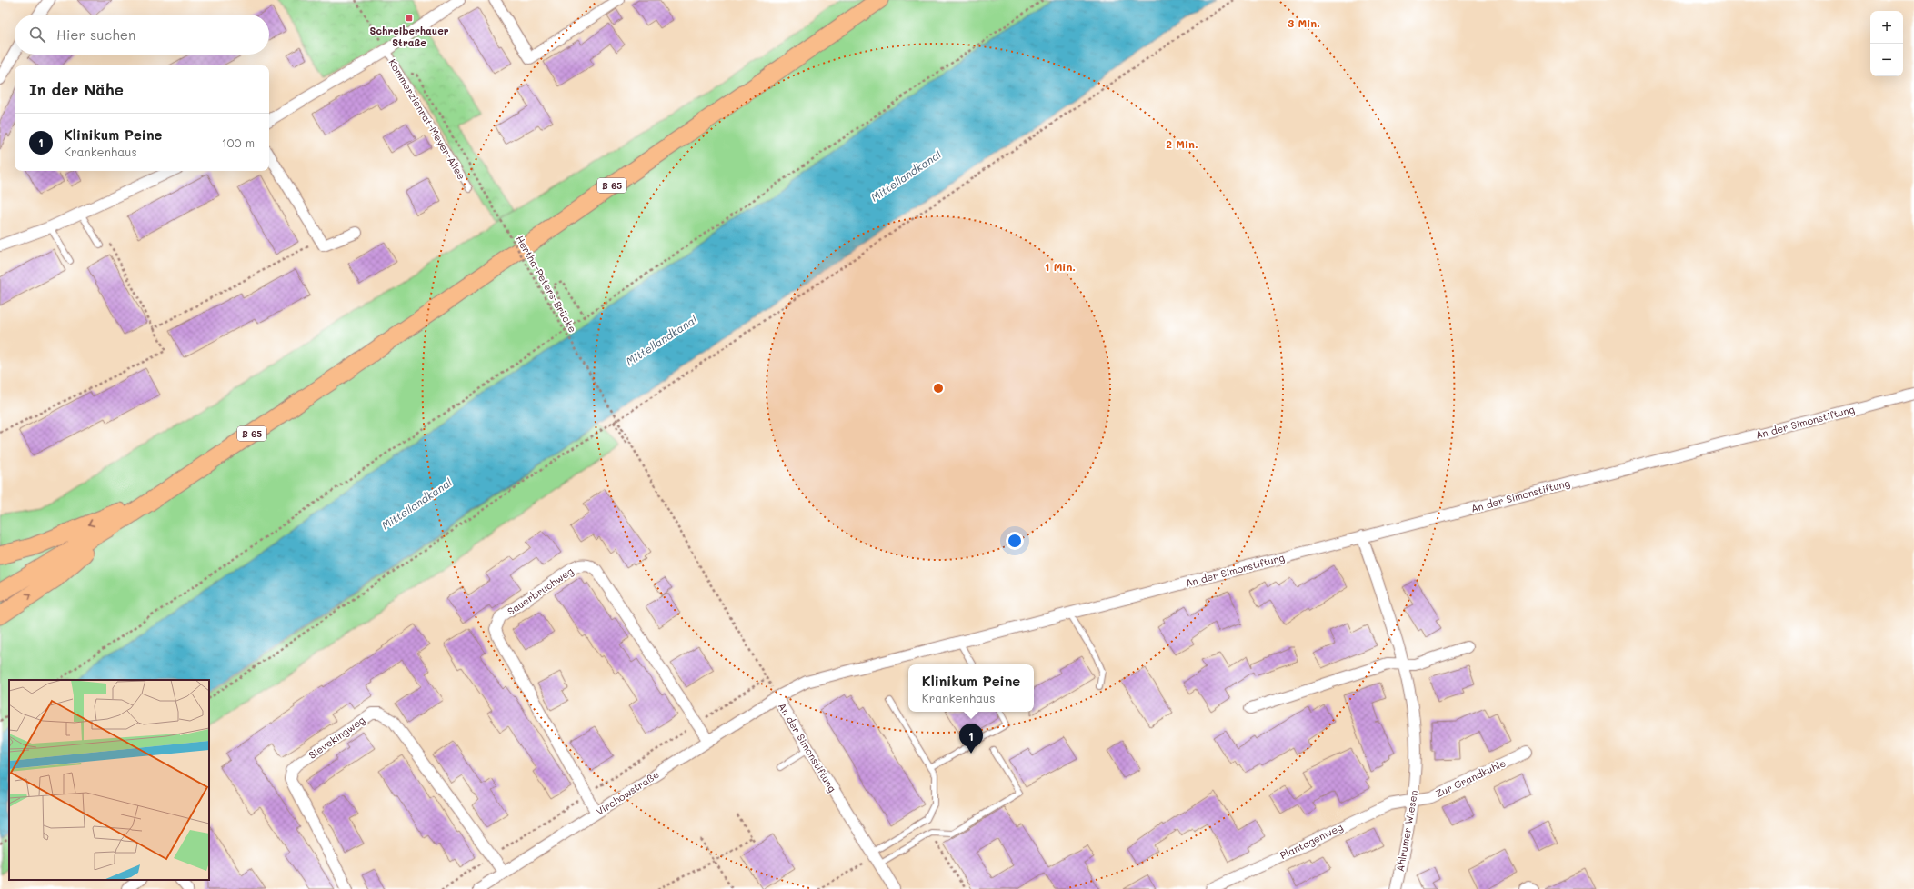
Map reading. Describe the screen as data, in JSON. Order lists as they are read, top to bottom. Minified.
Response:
{"streets":{"main road":["B 65"],"street":["Kommerzienrat-Meyer-Allee","An der Simonstiftung","Sauerbruchweg","Sievekingweg","Zur Grandkuhle","Virchowstraße","Ahlrumer Wiesen","Plantagenweg"],"path":["Hertha-Peters-Brücke"]},"crossings":[["An der Simonstiftung","Virchowstraße"],["An der Simonstiftung","Ahlrumer Wiesen"],["Sauerbruchweg","Virchowstraße"],["Sievekingweg","Virchowstraße"],["Zur Grandkuhle","Ahlrumer Wiesen"],["Zur Grandkuhle","Plantagenweg"],["Ahlrumer Wiesen","Plantagenweg"]],"water":["Mittellandkanal"],"places":{"transit":["Schreiberhauer Straße"]},"page":{"map_buttons":["+","−"],"search":"Hier suchen","heading":"In der Nähe","list":[{"mark":"1","name":"Klinikum Peine","note":"Krankenhaus","value":"100 m"}],"popup":["Klinikum Peine","Krankenhaus"],"pins":"1"},"rings":["3 Min.","2 Min.","1 Min."]}
